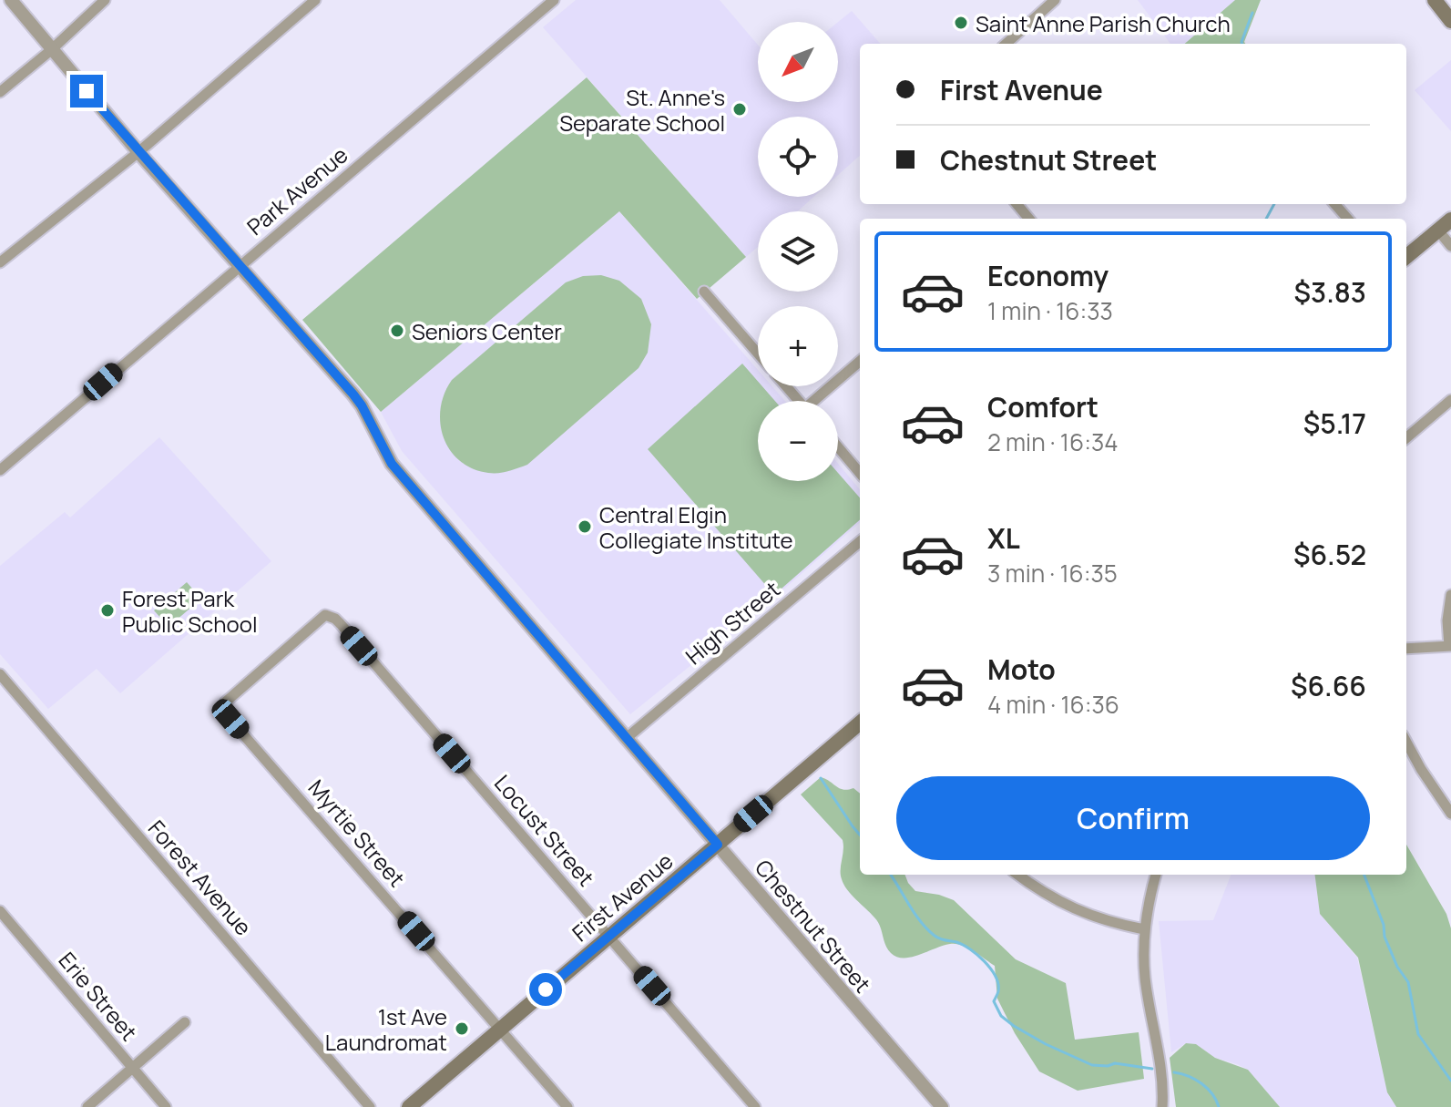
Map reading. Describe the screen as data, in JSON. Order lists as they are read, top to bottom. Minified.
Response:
{"streets":{"main road":["First Avenue"],"street":["Park Avenue","High Street","Locust Street","Myrtie Street","Forest Avenue","Chestnut Street","Erie Street"]},"crossings":[["Park Avenue","Chestnut Street"],["High Street","Chestnut Street"],["Locust Street","Myrtie Street"],["Locust Street","First Avenue"],["Myrtie Street","First Avenue"],["First Avenue","Chestnut Street"]],"places":["Saint Anne Parish Church","St. Anne's Separate School","Seniors Center","Central Elgin Collegiate Institute","Forest Park Public School","1st Ave Laundromat"],"north":"bottom left","page":{"map_buttons":["+","−"],"banner":["First Avenue","Chestnut Street"],"list":[{"name":"Economy","note":"1 min · 16:33","value":"$3.83"},{"name":"Comfort","note":"2 min · 16:34","value":"$5.17"},{"name":"XL","note":"3 min · 16:35","value":"$6.52"},{"name":"Moto","note":"4 min · 16:36","value":"$6.66"}],"buttons":"Confirm"}}
